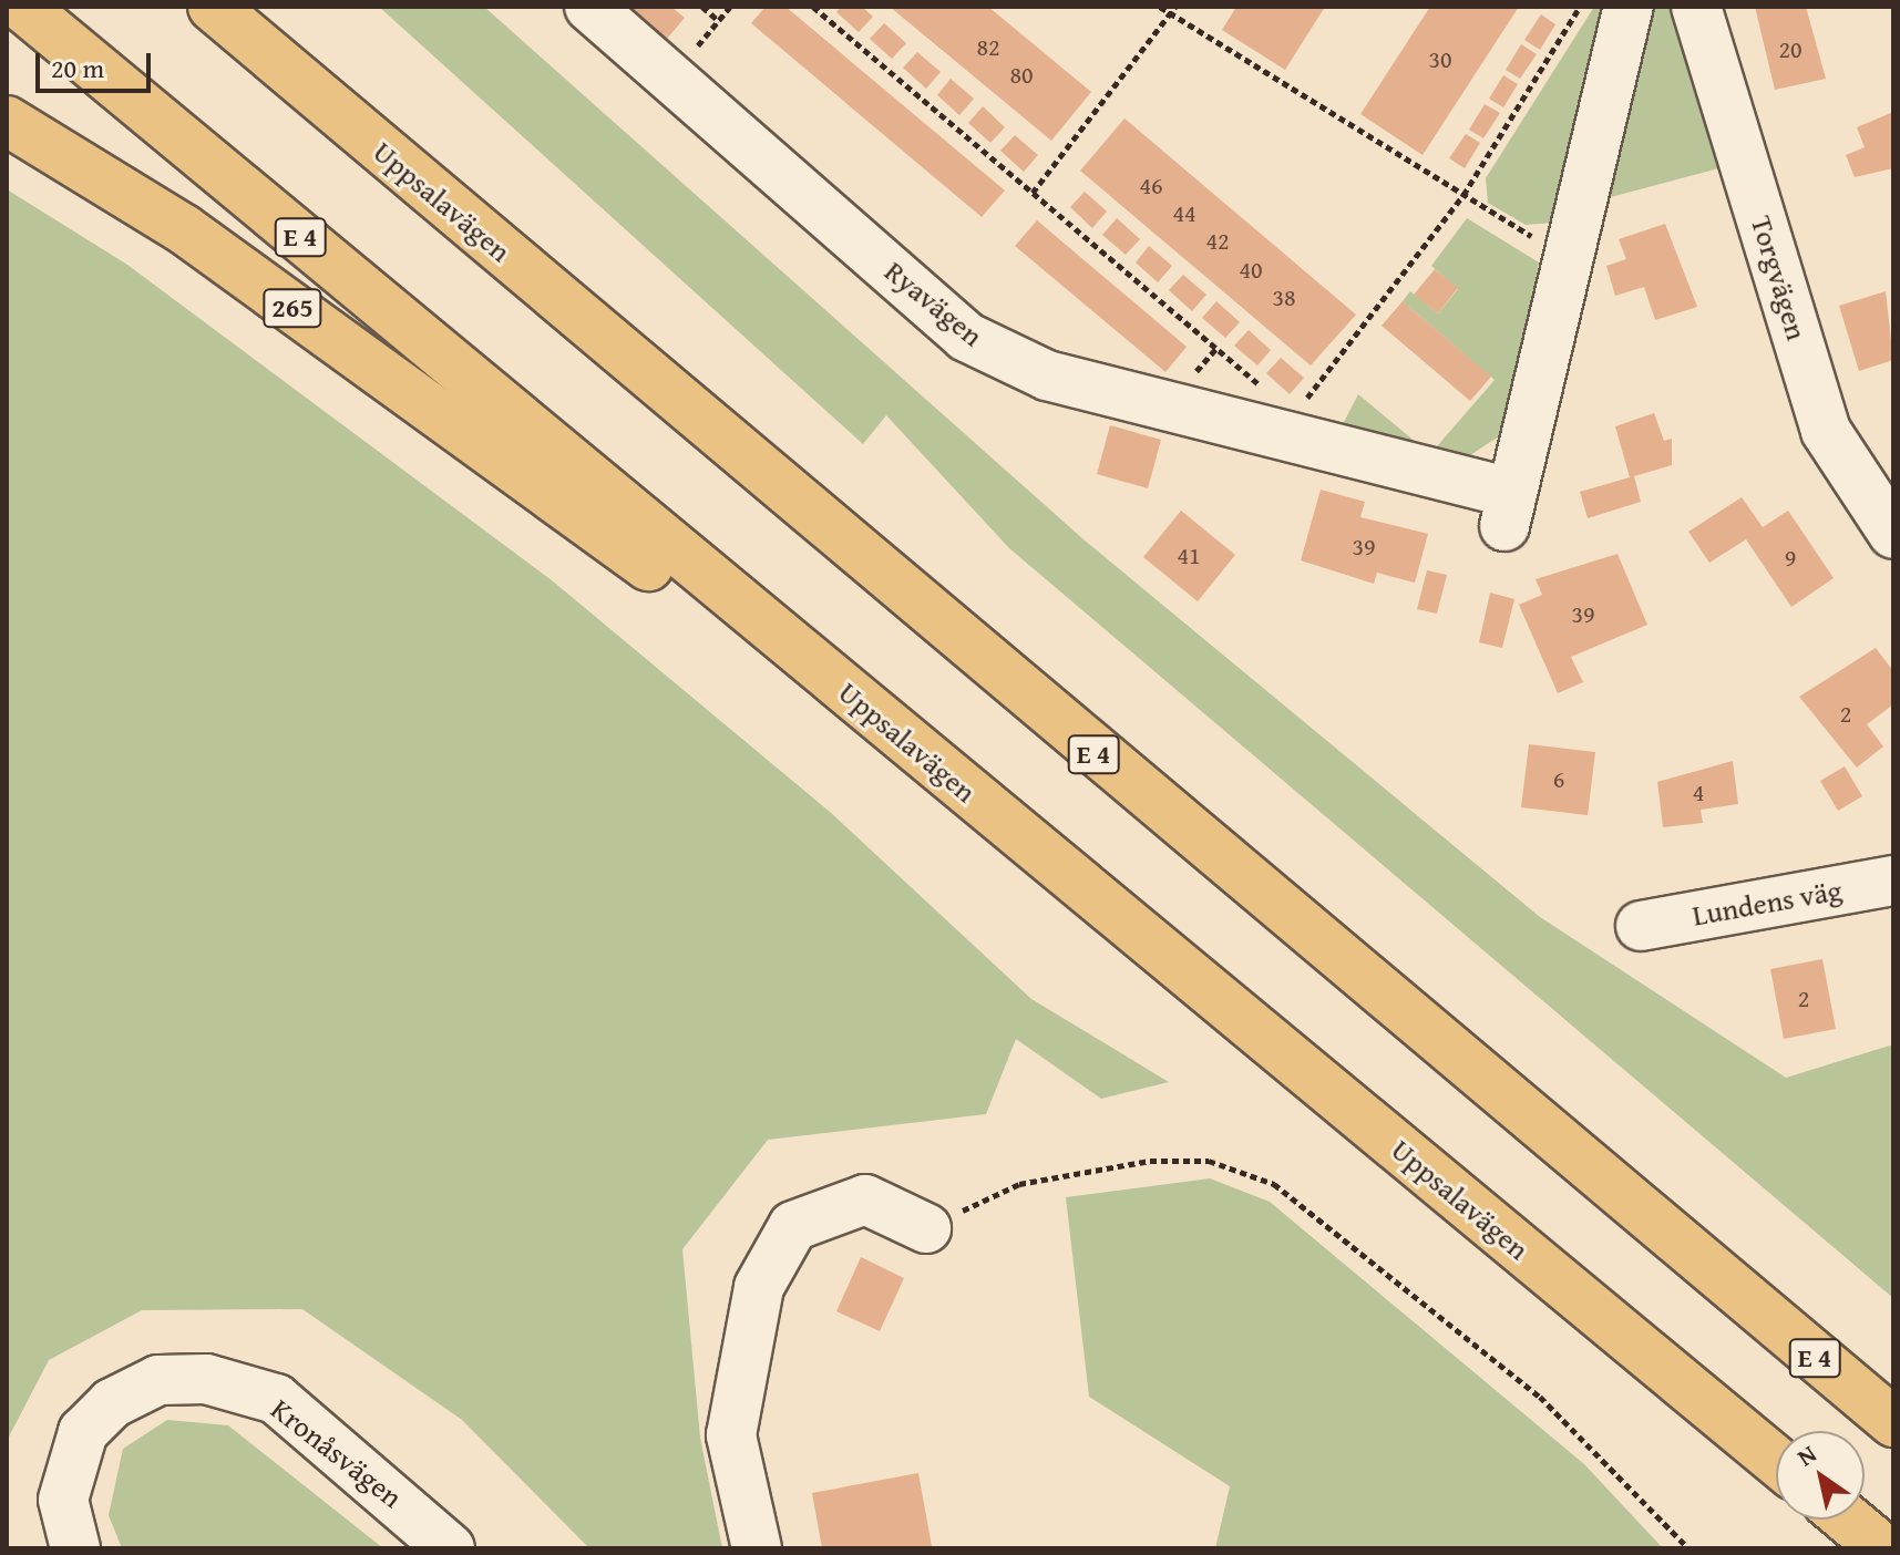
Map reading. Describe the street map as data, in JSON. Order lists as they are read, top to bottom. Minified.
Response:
{"streets":{"highway":["Uppsalavägen","E 4","265"],"street":["Torgvägen","Ryavägen","Lundens väg","Kronåsvägen"]},"crossings":[["Uppsalavägen","265"]],"house_numbers":["82","20","30","80","46","44","42","40","38","39","41","9","39","2","6","4","2"],"scale_bar":"20 m","north":"top left"}
